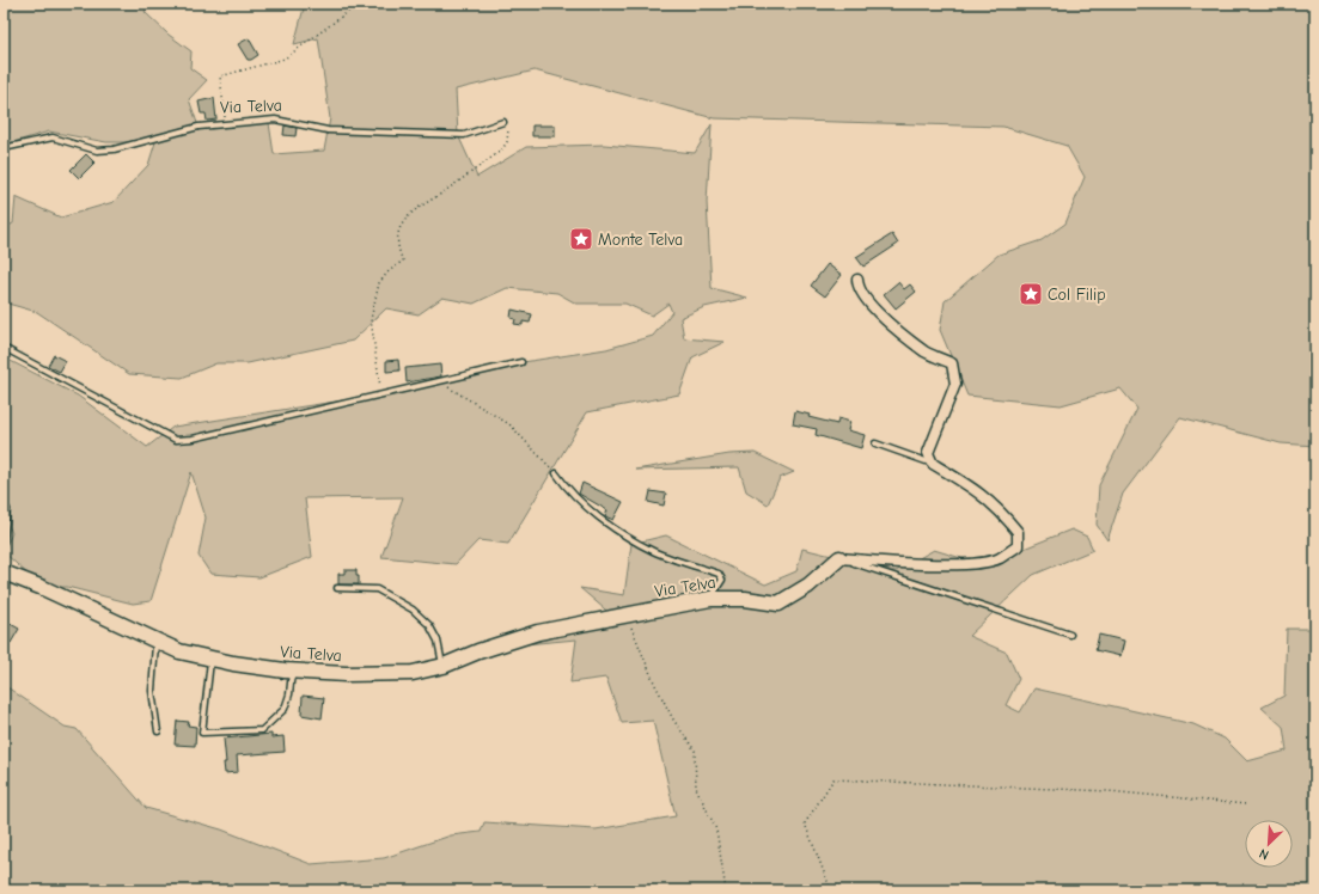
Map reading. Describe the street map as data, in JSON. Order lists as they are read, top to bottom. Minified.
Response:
{"streets":{"street":["Via Telva"]},"places":{"place":["Monte Telva","Col Filip"]},"north":"bottom left"}
